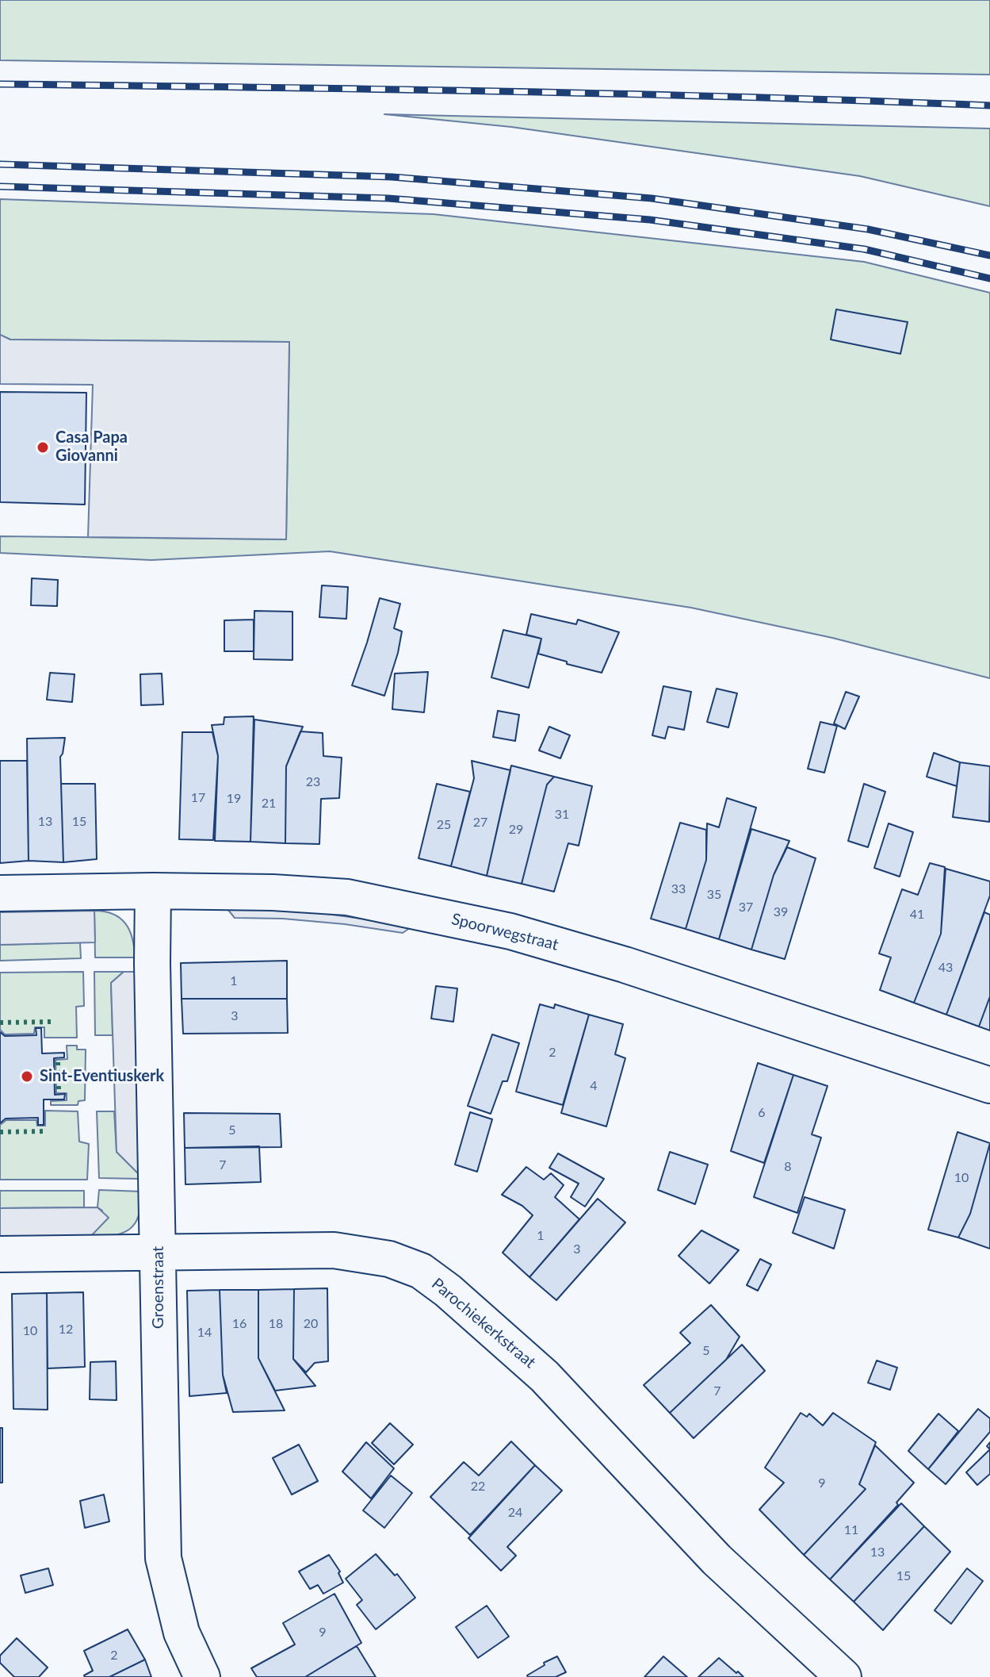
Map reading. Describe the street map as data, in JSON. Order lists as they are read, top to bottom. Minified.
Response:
{"streets":{"street":["Spoorwegstraat","Groenstraat","Parochiekerkstraat"]},"crossings":[["Spoorwegstraat","Groenstraat"],["Groenstraat","Parochiekerkstraat"]],"places":["Casa Papa Giovanni","Sint-Eventiuskerk"],"house_numbers":["23","17","19","21","31","13","15","27","25","29","33","35","37","39","41","43","1","3","2","4","6","5","7","8","10","1","3","16","18","20","12","10","14","5","7","9","22","24","11","13","15","9","2"]}
